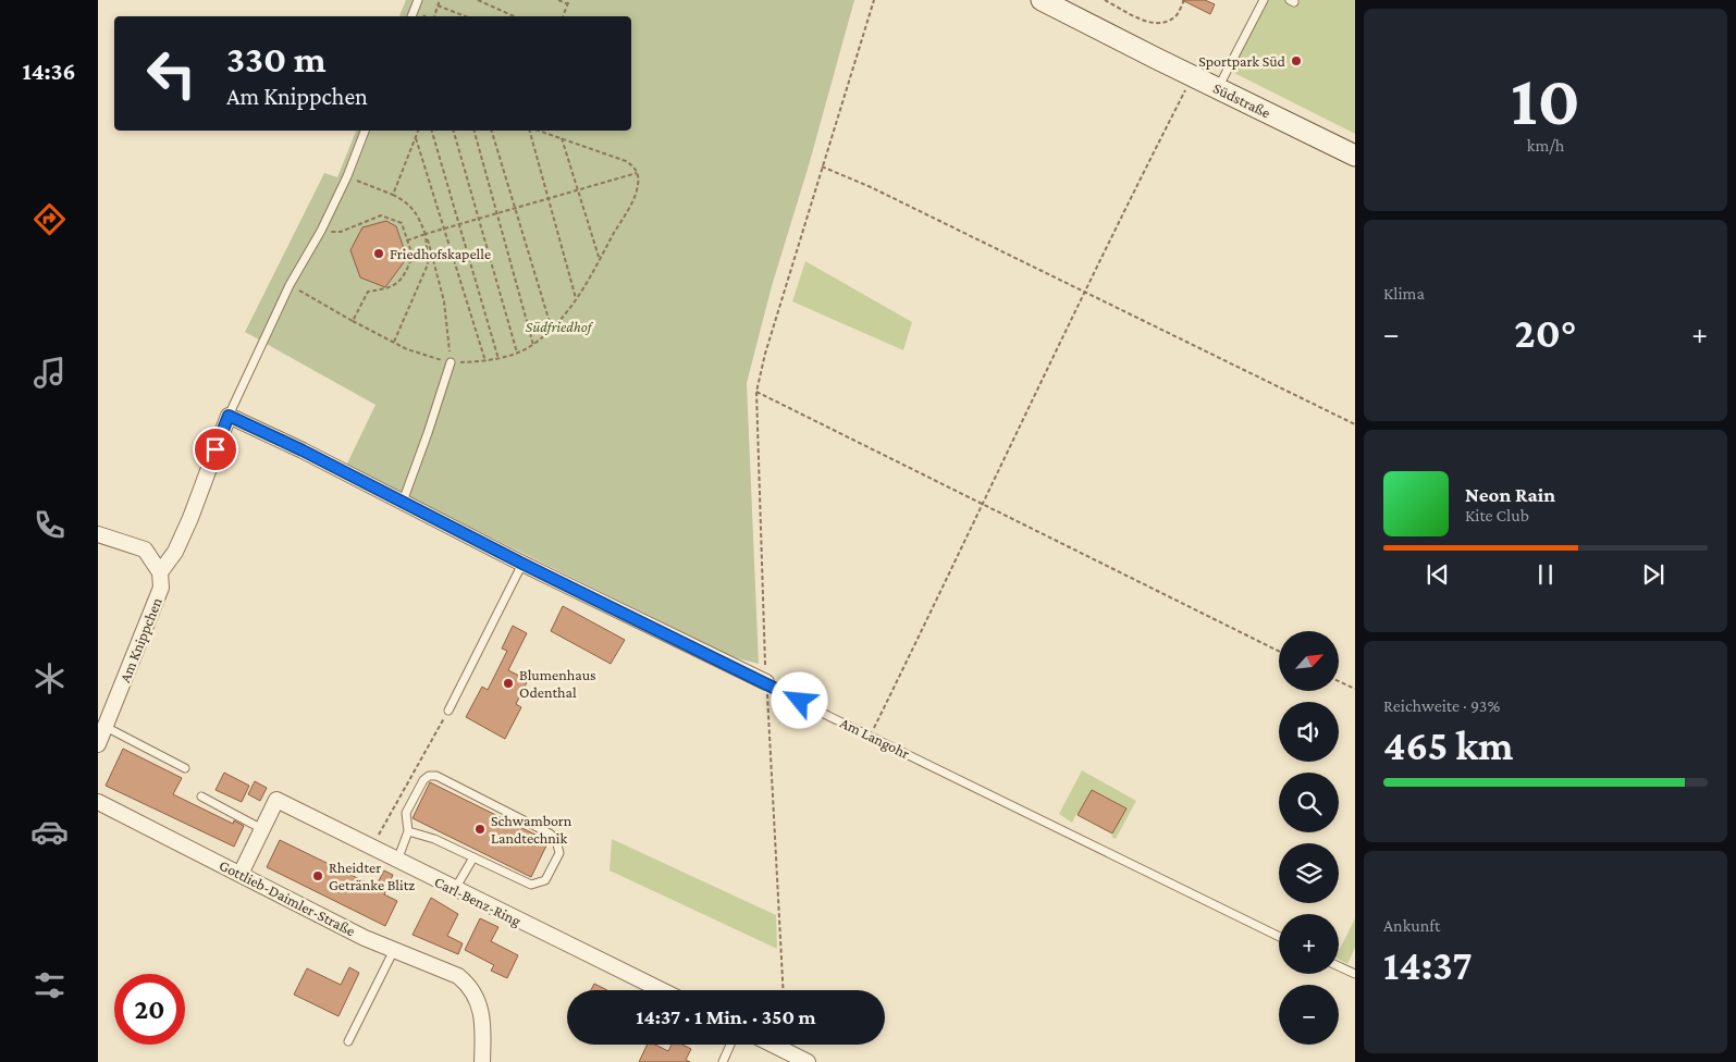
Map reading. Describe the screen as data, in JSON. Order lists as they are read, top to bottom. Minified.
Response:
{"streets":{"street":["Südstraße","Am Knippchen","Am Langohr","Gottlieb-Daimler-Straße","Carl-Benz-Ring"]},"crossings":[["Am Knippchen","Am Langohr"]],"parks":["Südfriedhof"],"places":["Sportpark Süd","Friedhofskapelle","Blumenhaus Odenthal","Schwamborn Landtechnik","Rheidter Getränke Blitz"],"north":"top right","page":{"tabs":"14:36","tile":[["10","km/h"],"Klima",["Reichweite · 93%","465 km"],["Ankunft","14:37"]],"turn":["330 m","Am Knippchen"],"heat":["−","20°","+"],"song":["Neon Rain","Kite Club"],"map_buttons":["+","−"],"limit":"20","trip":"14:37 · 1 Min. · 350 m"}}
